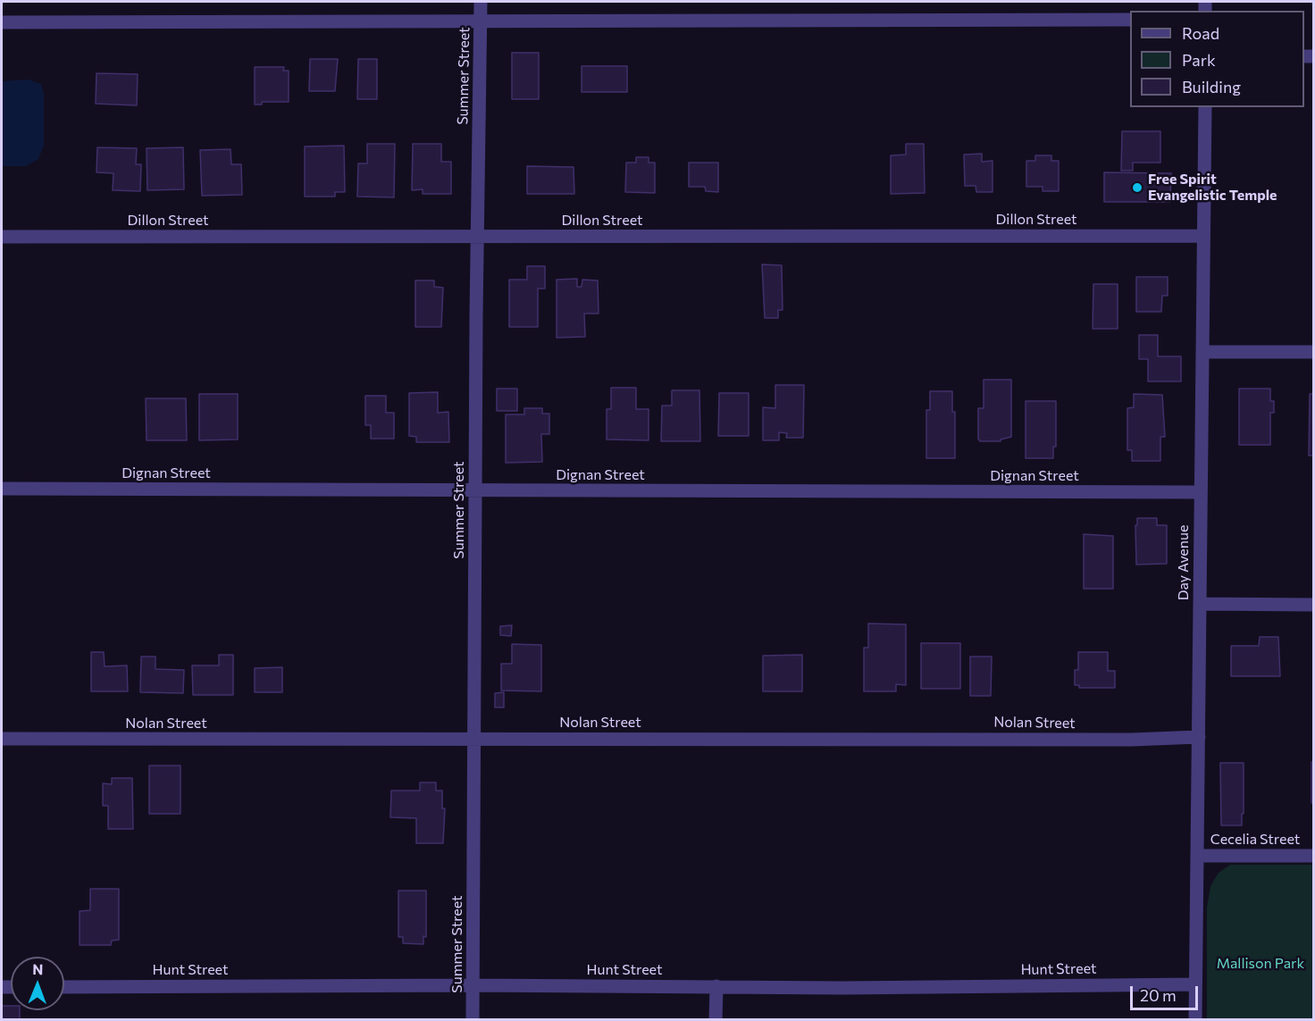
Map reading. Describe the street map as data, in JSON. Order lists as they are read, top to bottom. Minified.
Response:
{"streets":{"street":["Summer Street","Dillon Street","Dignan Street","Day Avenue","Nolan Street","Cecelia Street","Hunt Street"]},"crossings":[["Summer Street","Dillon Street"],["Summer Street","Dignan Street"],["Summer Street","Nolan Street"],["Summer Street","Hunt Street"],["Dillon Street","Day Avenue"],["Dignan Street","Day Avenue"],["Day Avenue","Nolan Street"],["Day Avenue","Cecelia Street"],["Day Avenue","Hunt Street"]],"parks":["Mallison Park"],"places":["Free Spirit Evangelistic Temple"],"legend":["Road","Park","Building"],"scale_bar":"20 m","north":"top"}
